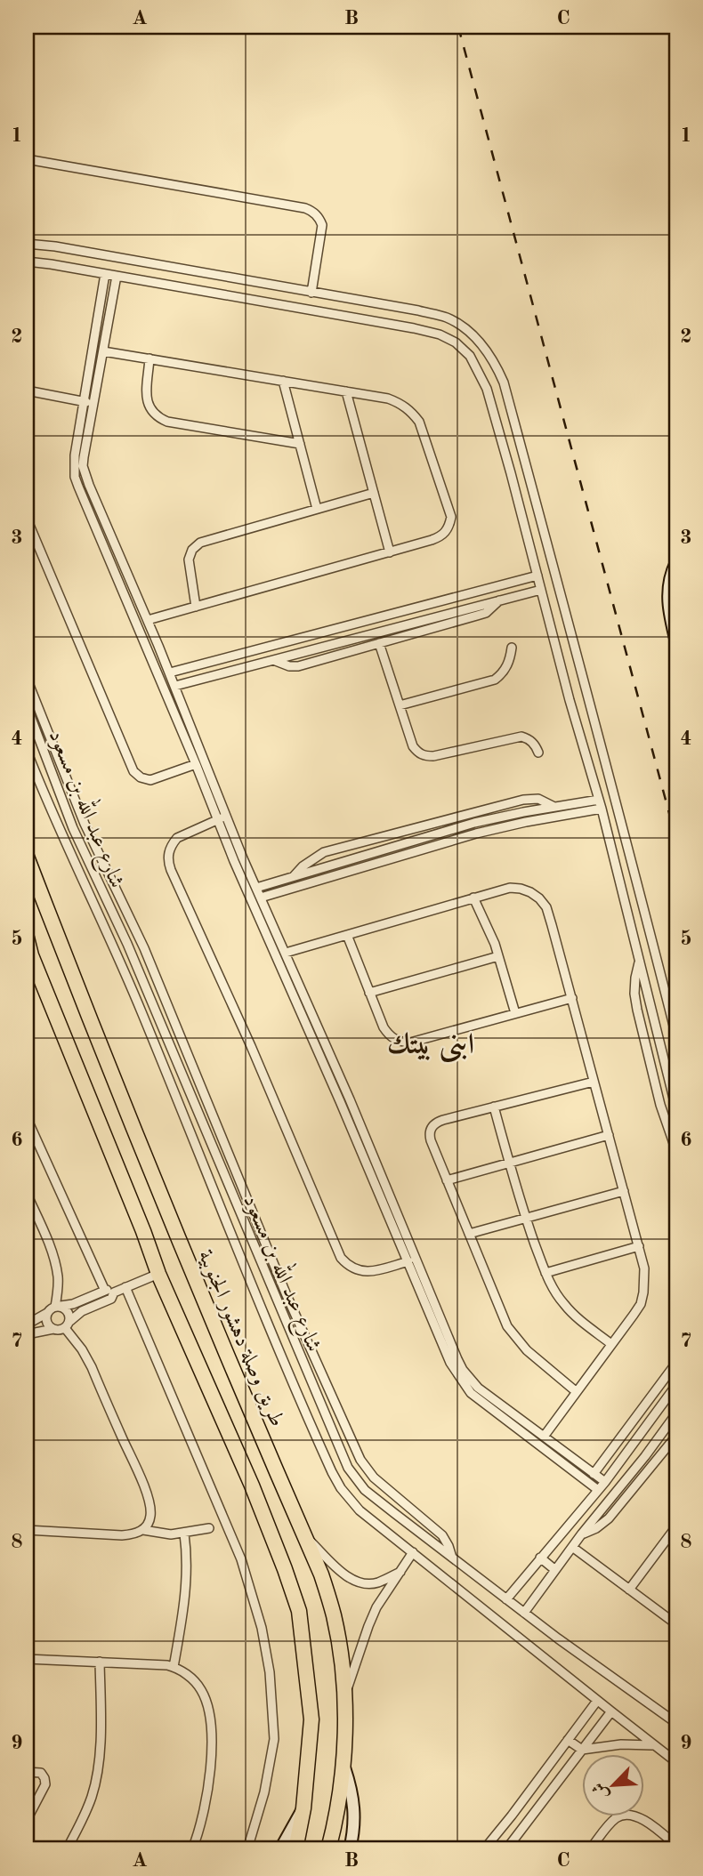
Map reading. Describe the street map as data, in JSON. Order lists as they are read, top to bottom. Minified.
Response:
{"streets":{"highway":["طريق وصلة دهشور الجنوبية"],"street":["شارع عبد الله بن مسعود"]},"districts":["ابنى بيتك"],"north":"bottom left","grid":{"columns":["A","B","C"],"rows":["1","2","3","4","5","6","7","8","9"]}}
